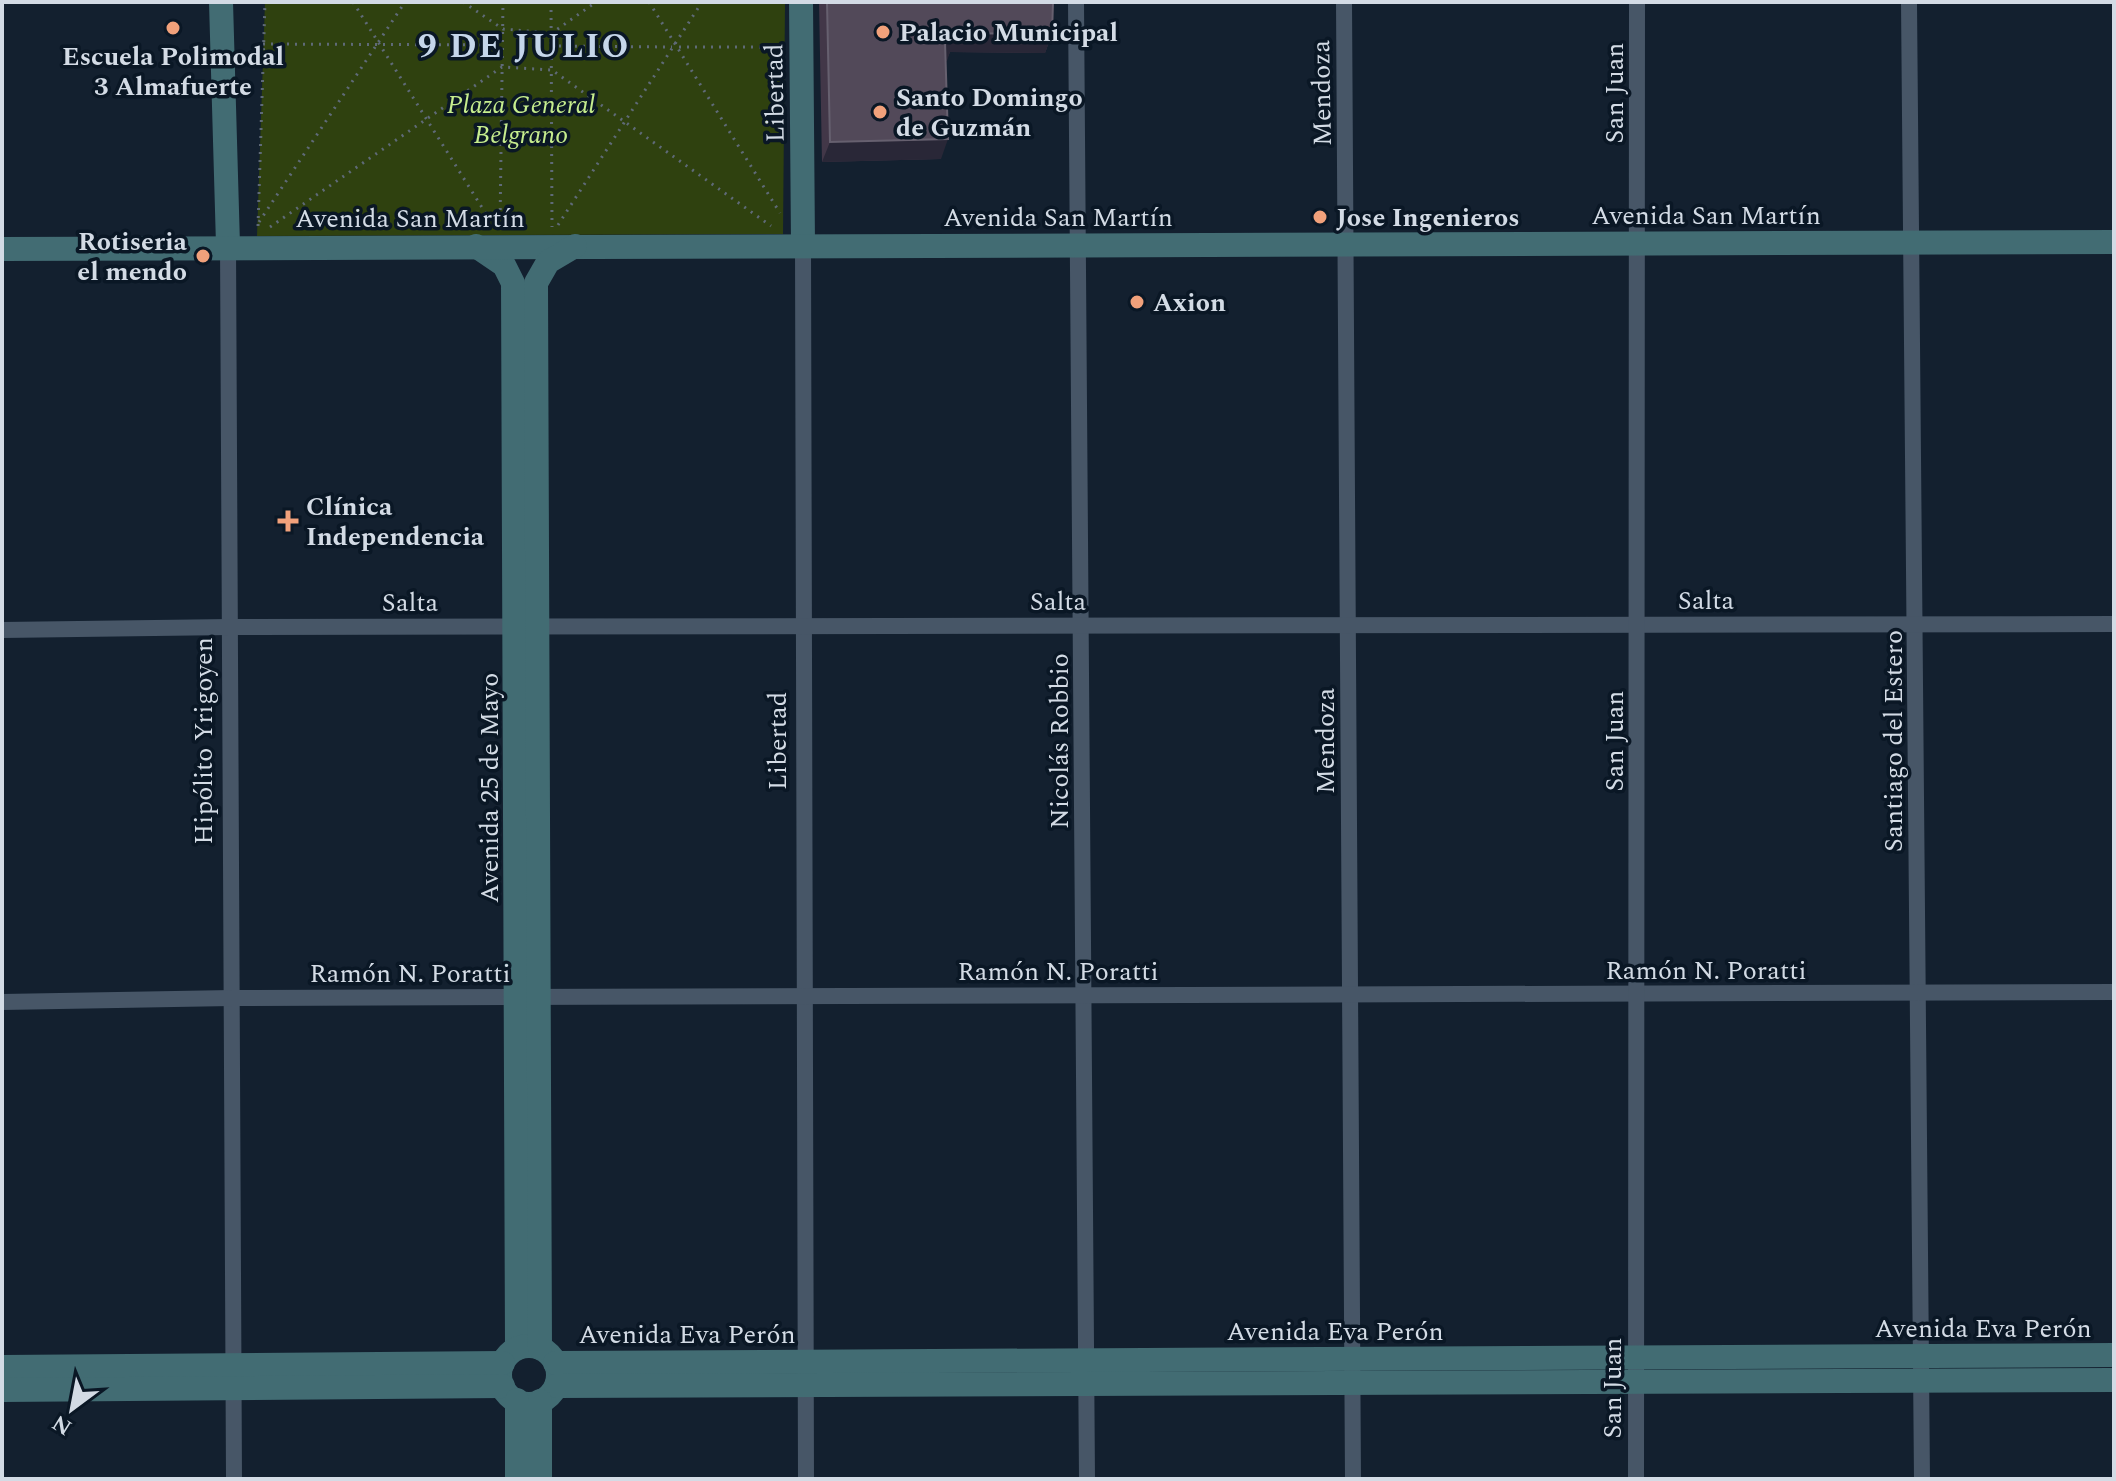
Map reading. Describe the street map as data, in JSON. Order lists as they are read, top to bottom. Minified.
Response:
{"streets":{"main road":["Libertad","Avenida San Martín","Hipólito Yrigoyen","Avenida 25 de Mayo","Avenida Eva Perón"],"street":["Mendoza","San Juan","Salta","Nicolás Robbio","Santiago del Estero","Ramón N. Poratti"]},"crossings":[["Libertad","Avenida San Martín"],["Libertad","Salta"],["Libertad","Ramón N. Poratti"],["Libertad","Avenida Eva Perón"],["Mendoza","Avenida San Martín"],["Mendoza","Salta"],["Mendoza","Ramón N. Poratti"],["Mendoza","Avenida Eva Perón"],["San Juan","Avenida San Martín"],["San Juan","Salta"],["San Juan","Ramón N. Poratti"],["San Juan","Avenida Eva Perón"],["Avenida San Martín","Hipólito Yrigoyen"],["Avenida San Martín","Nicolás Robbio"],["Avenida San Martín","Santiago del Estero"],["Avenida San Martín","Avenida 25 de Mayo"],["Salta","Hipólito Yrigoyen"],["Salta","Nicolás Robbio"],["Salta","Santiago del Estero"],["Salta","Avenida 25 de Mayo"],["Hipólito Yrigoyen","Ramón N. Poratti"],["Hipólito Yrigoyen","Avenida Eva Perón"],["Nicolás Robbio","Ramón N. Poratti"],["Nicolás Robbio","Avenida Eva Perón"],["Santiago del Estero","Ramón N. Poratti"],["Santiago del Estero","Avenida Eva Perón"],["Avenida 25 de Mayo","Ramón N. Poratti"],["Avenida 25 de Mayo","Avenida Eva Perón"]],"districts":["9 DE JULIO"],"parks":["Plaza General Belgrano"],"places":{"other":["Escuela Polimodal 3 Almafuerte","Palacio Municipal","Santo Domingo de Guzmán","Jose Ingenieros","Rotiseria el mendo","Axion"],"health":["Clínica Independencia"]},"north":"bottom left"}
